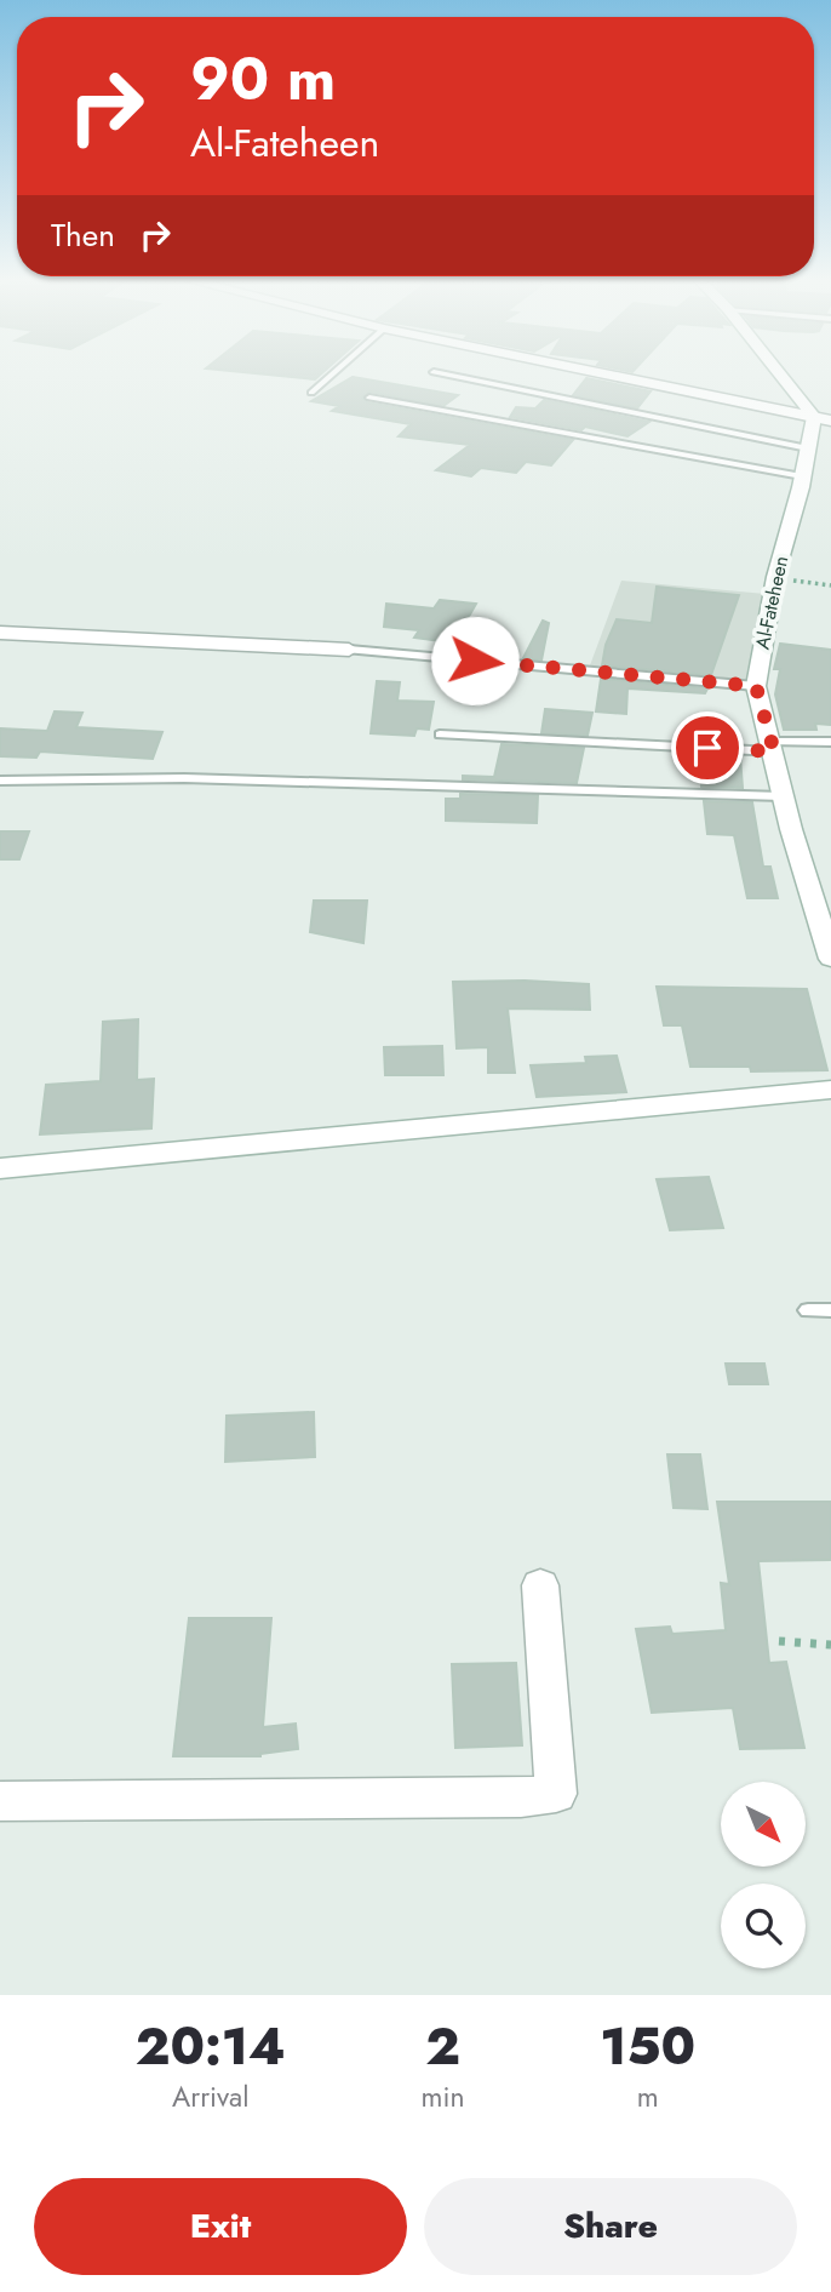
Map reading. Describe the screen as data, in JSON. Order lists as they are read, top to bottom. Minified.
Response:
{"streets":{"street":["Al-Fateheen"]},"north":"bottom right","page":{"turn":["90 m","Al-Fateheen"],"then":"Then","eta":["20:14","Arrival","2","min","150","m"],"buttons":["Exit","Share"]}}
